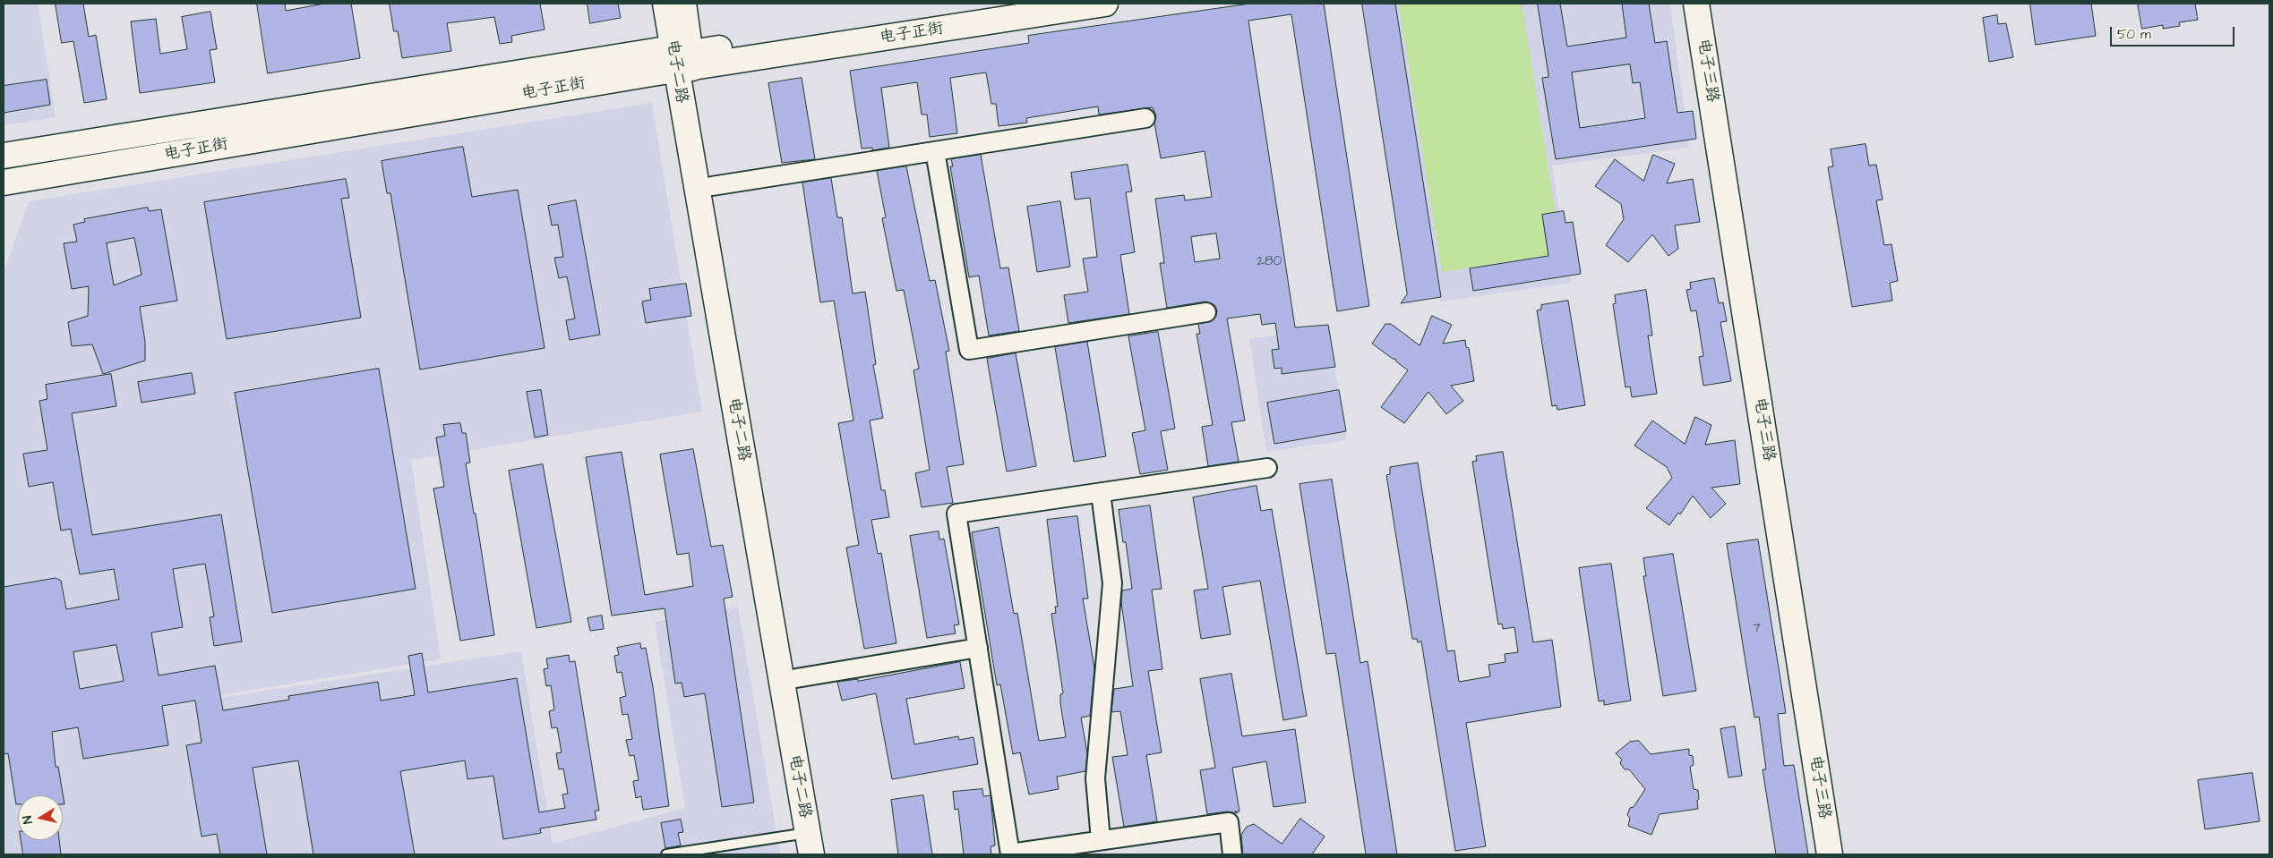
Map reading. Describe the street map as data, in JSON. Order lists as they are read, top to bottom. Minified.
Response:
{"streets":{"main road":["电子正街","电子三路","电子二路"]},"crossings":[["电子正街","电子二路"]],"house_numbers":["280","7"],"scale_bar":"50 m","north":"left"}
